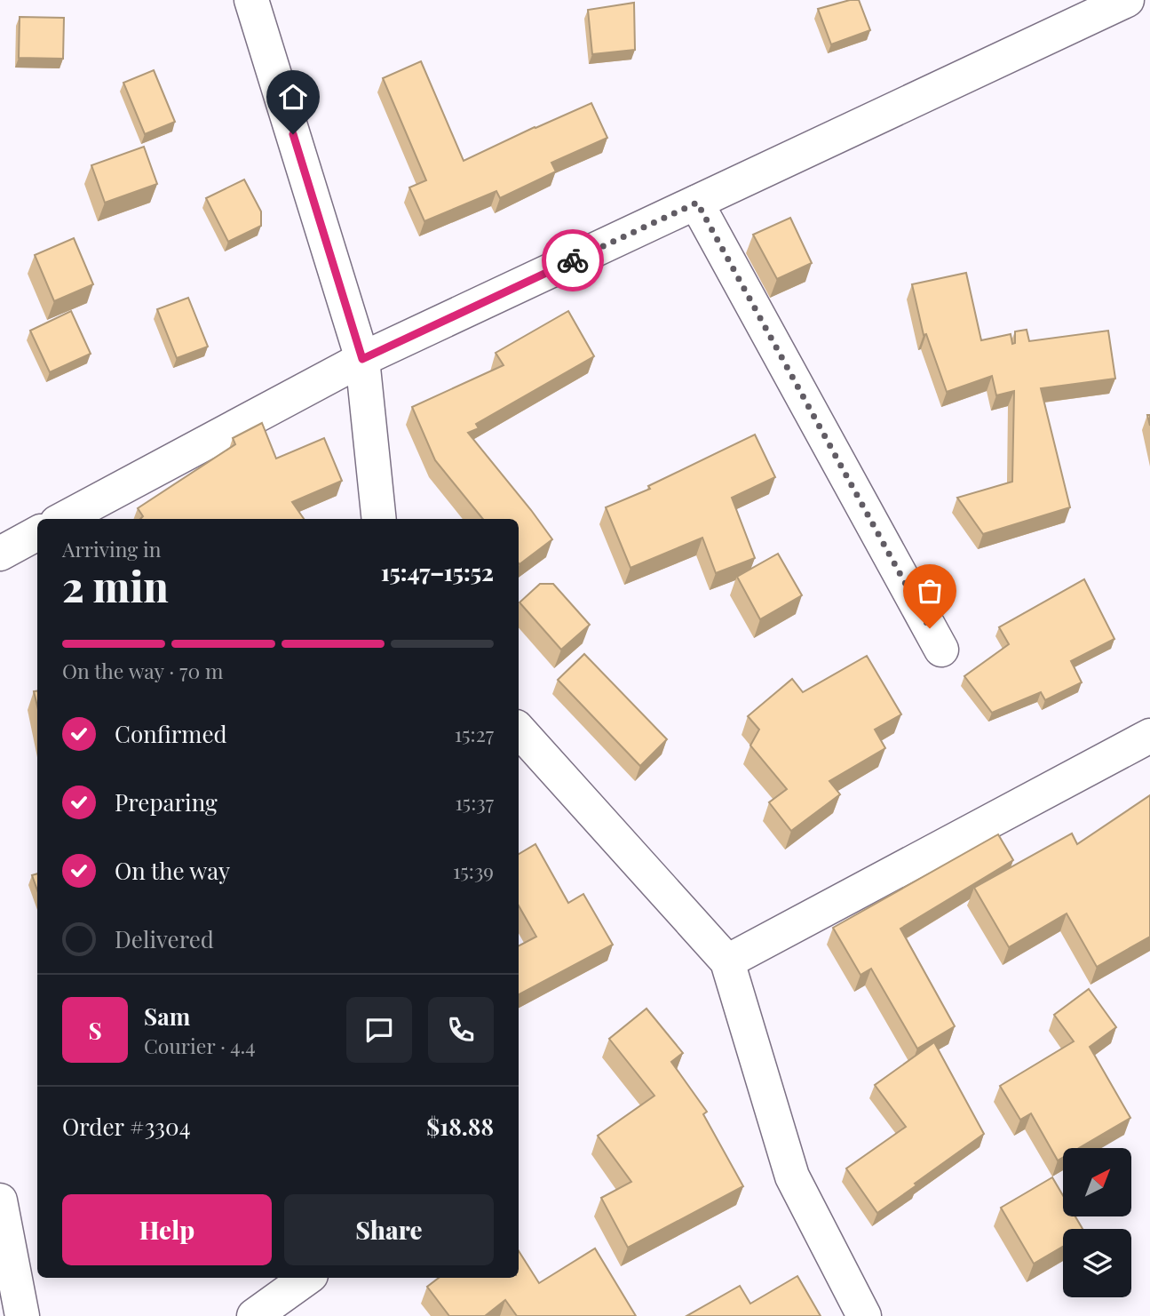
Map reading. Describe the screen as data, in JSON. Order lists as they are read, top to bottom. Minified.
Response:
{"north":"top right","page":{"heading":["2 min","Arriving in","15:47–15:52"],"panel":["Sam","Courier · 4.4","Order #3304","$18.88"],"bar":"On the way · 70 m","list":[["Confirmed","15:27"],["Preparing","15:37"],["On the way","15:39"],"Delivered"],"round":"S","buttons":["Help","Share"]}}
